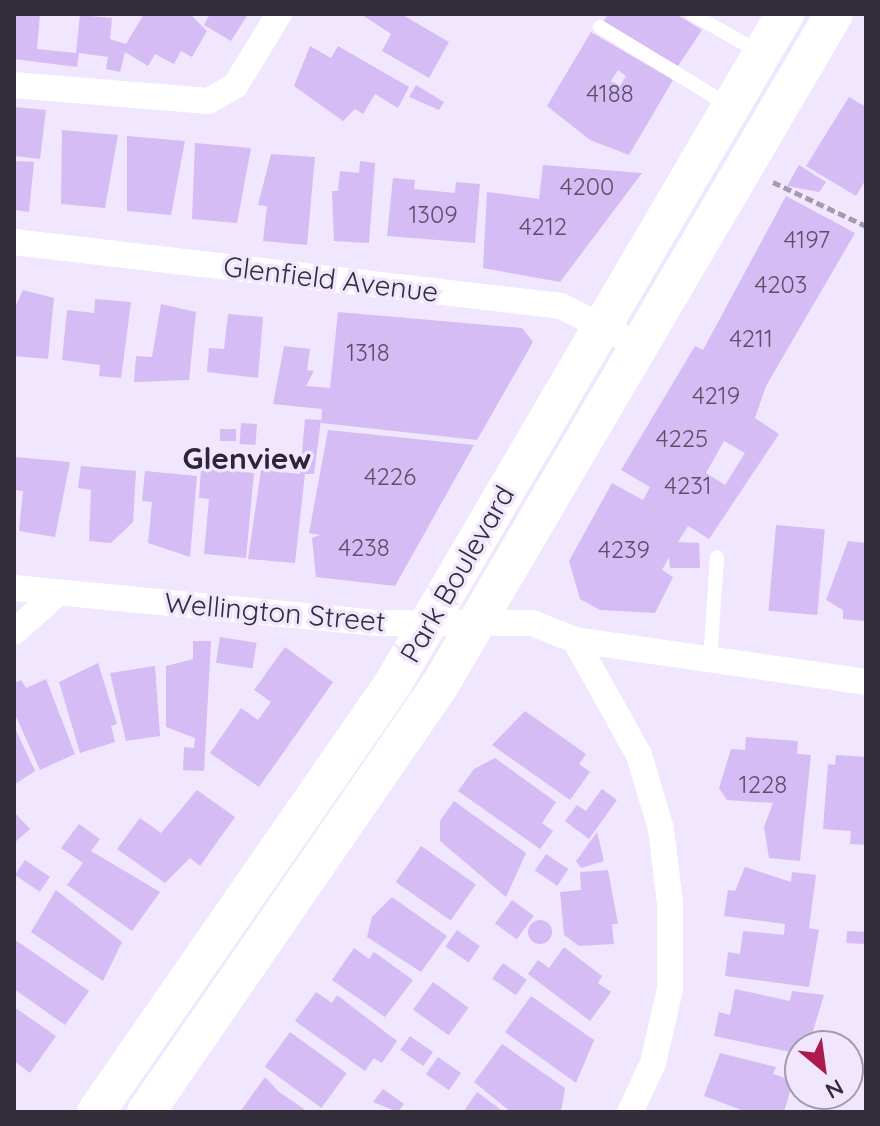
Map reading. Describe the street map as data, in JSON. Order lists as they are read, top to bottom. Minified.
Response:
{"streets":{"main road":["Park Boulevard"],"street":["Glenfield Avenue","Wellington Street"]},"crossings":[["Glenfield Avenue","Park Boulevard"],["Park Boulevard","Wellington Street"]],"districts":["Glenview"],"house_numbers":["4188","4200","1309","4212","4197","4203","4211","1318","4219","4225","4226","4231","4238","4239","1228"],"north":"bottom right"}
